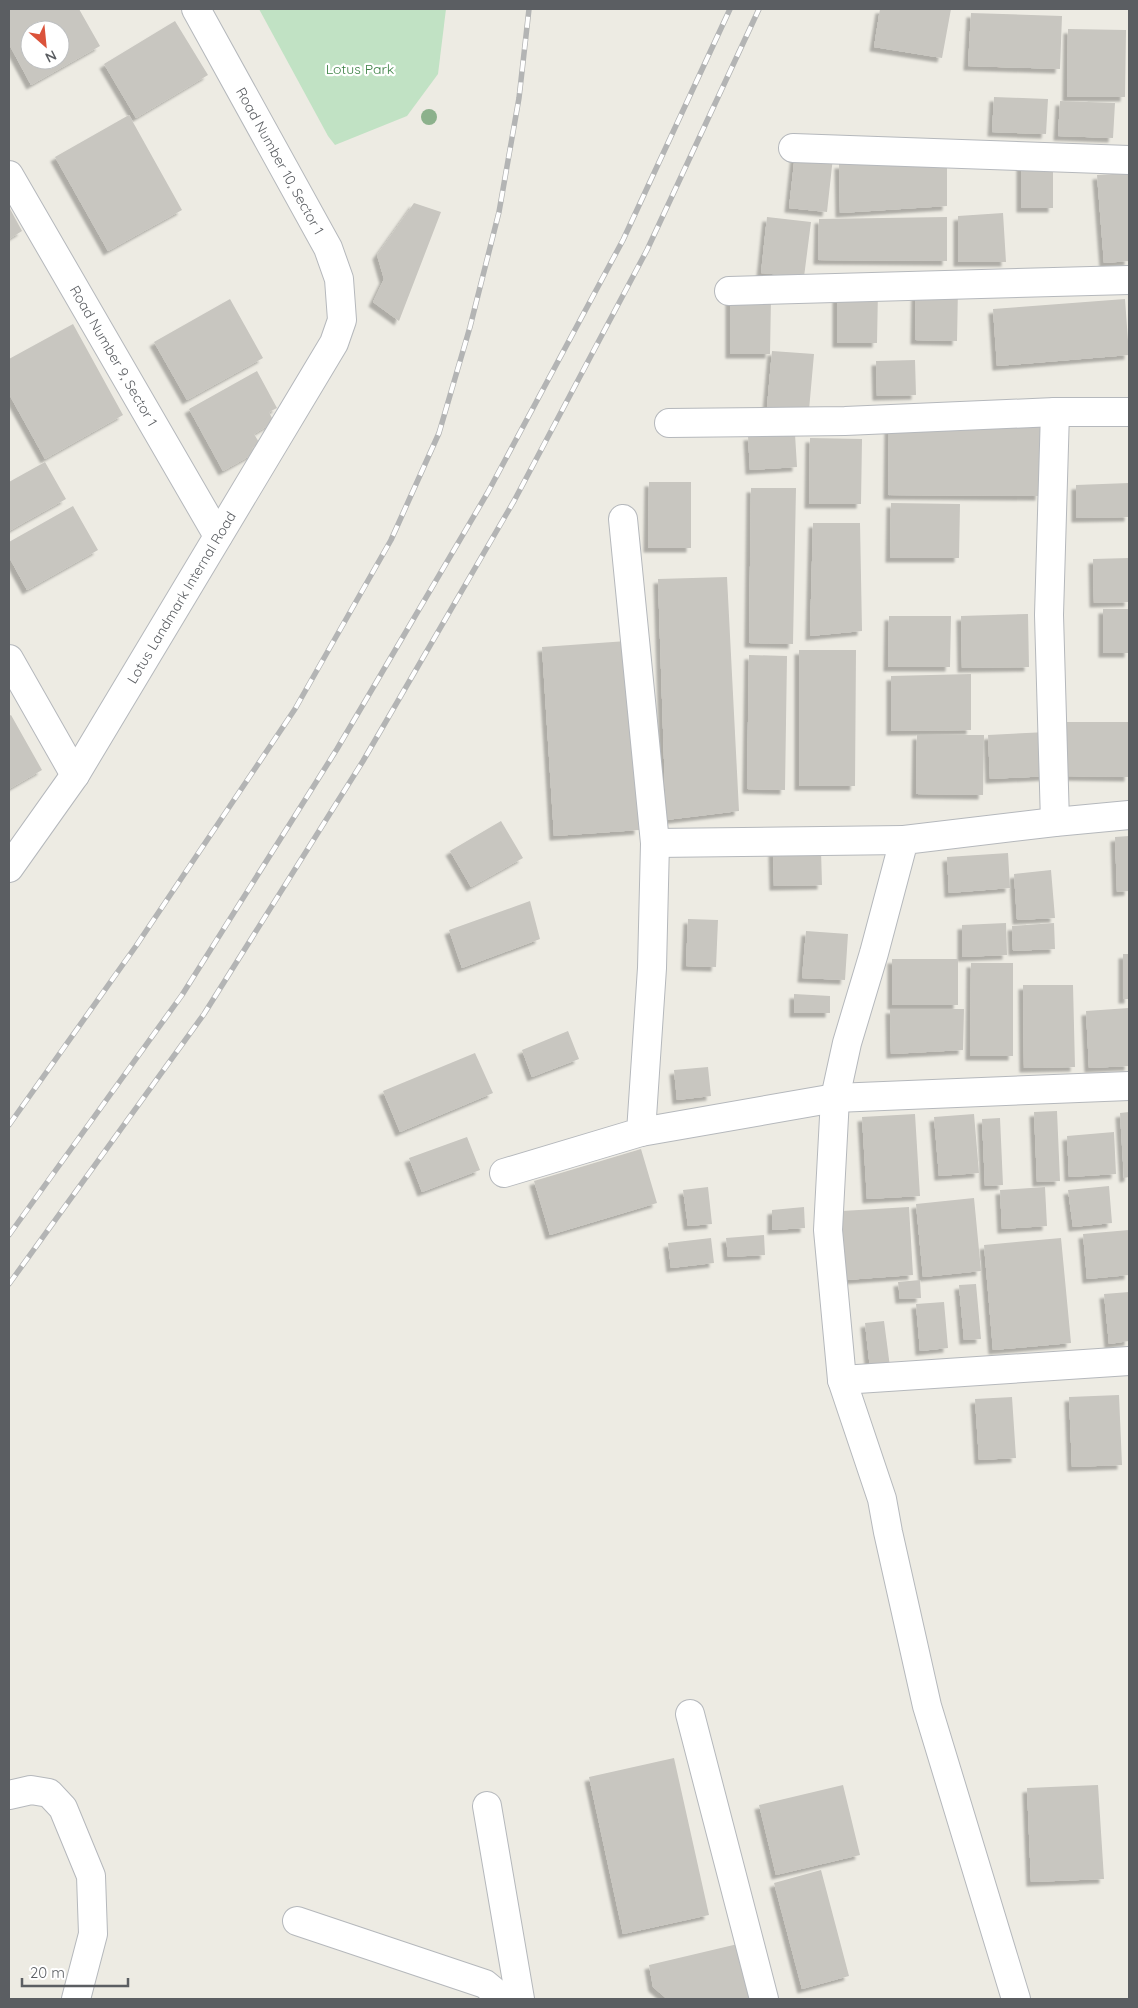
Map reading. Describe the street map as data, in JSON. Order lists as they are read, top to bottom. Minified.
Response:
{"streets":{"street":["Road Number 10, Sector 1","Road Number 9, Sector 1","Lotus Landmark Internal Road"]},"crossings":[["Road Number 10, Sector 1","Lotus Landmark Internal Road"],["Road Number 9, Sector 1","Lotus Landmark Internal Road"]],"parks":["Lotus Park"],"scale_bar":"20 m","north":"bottom right"}
